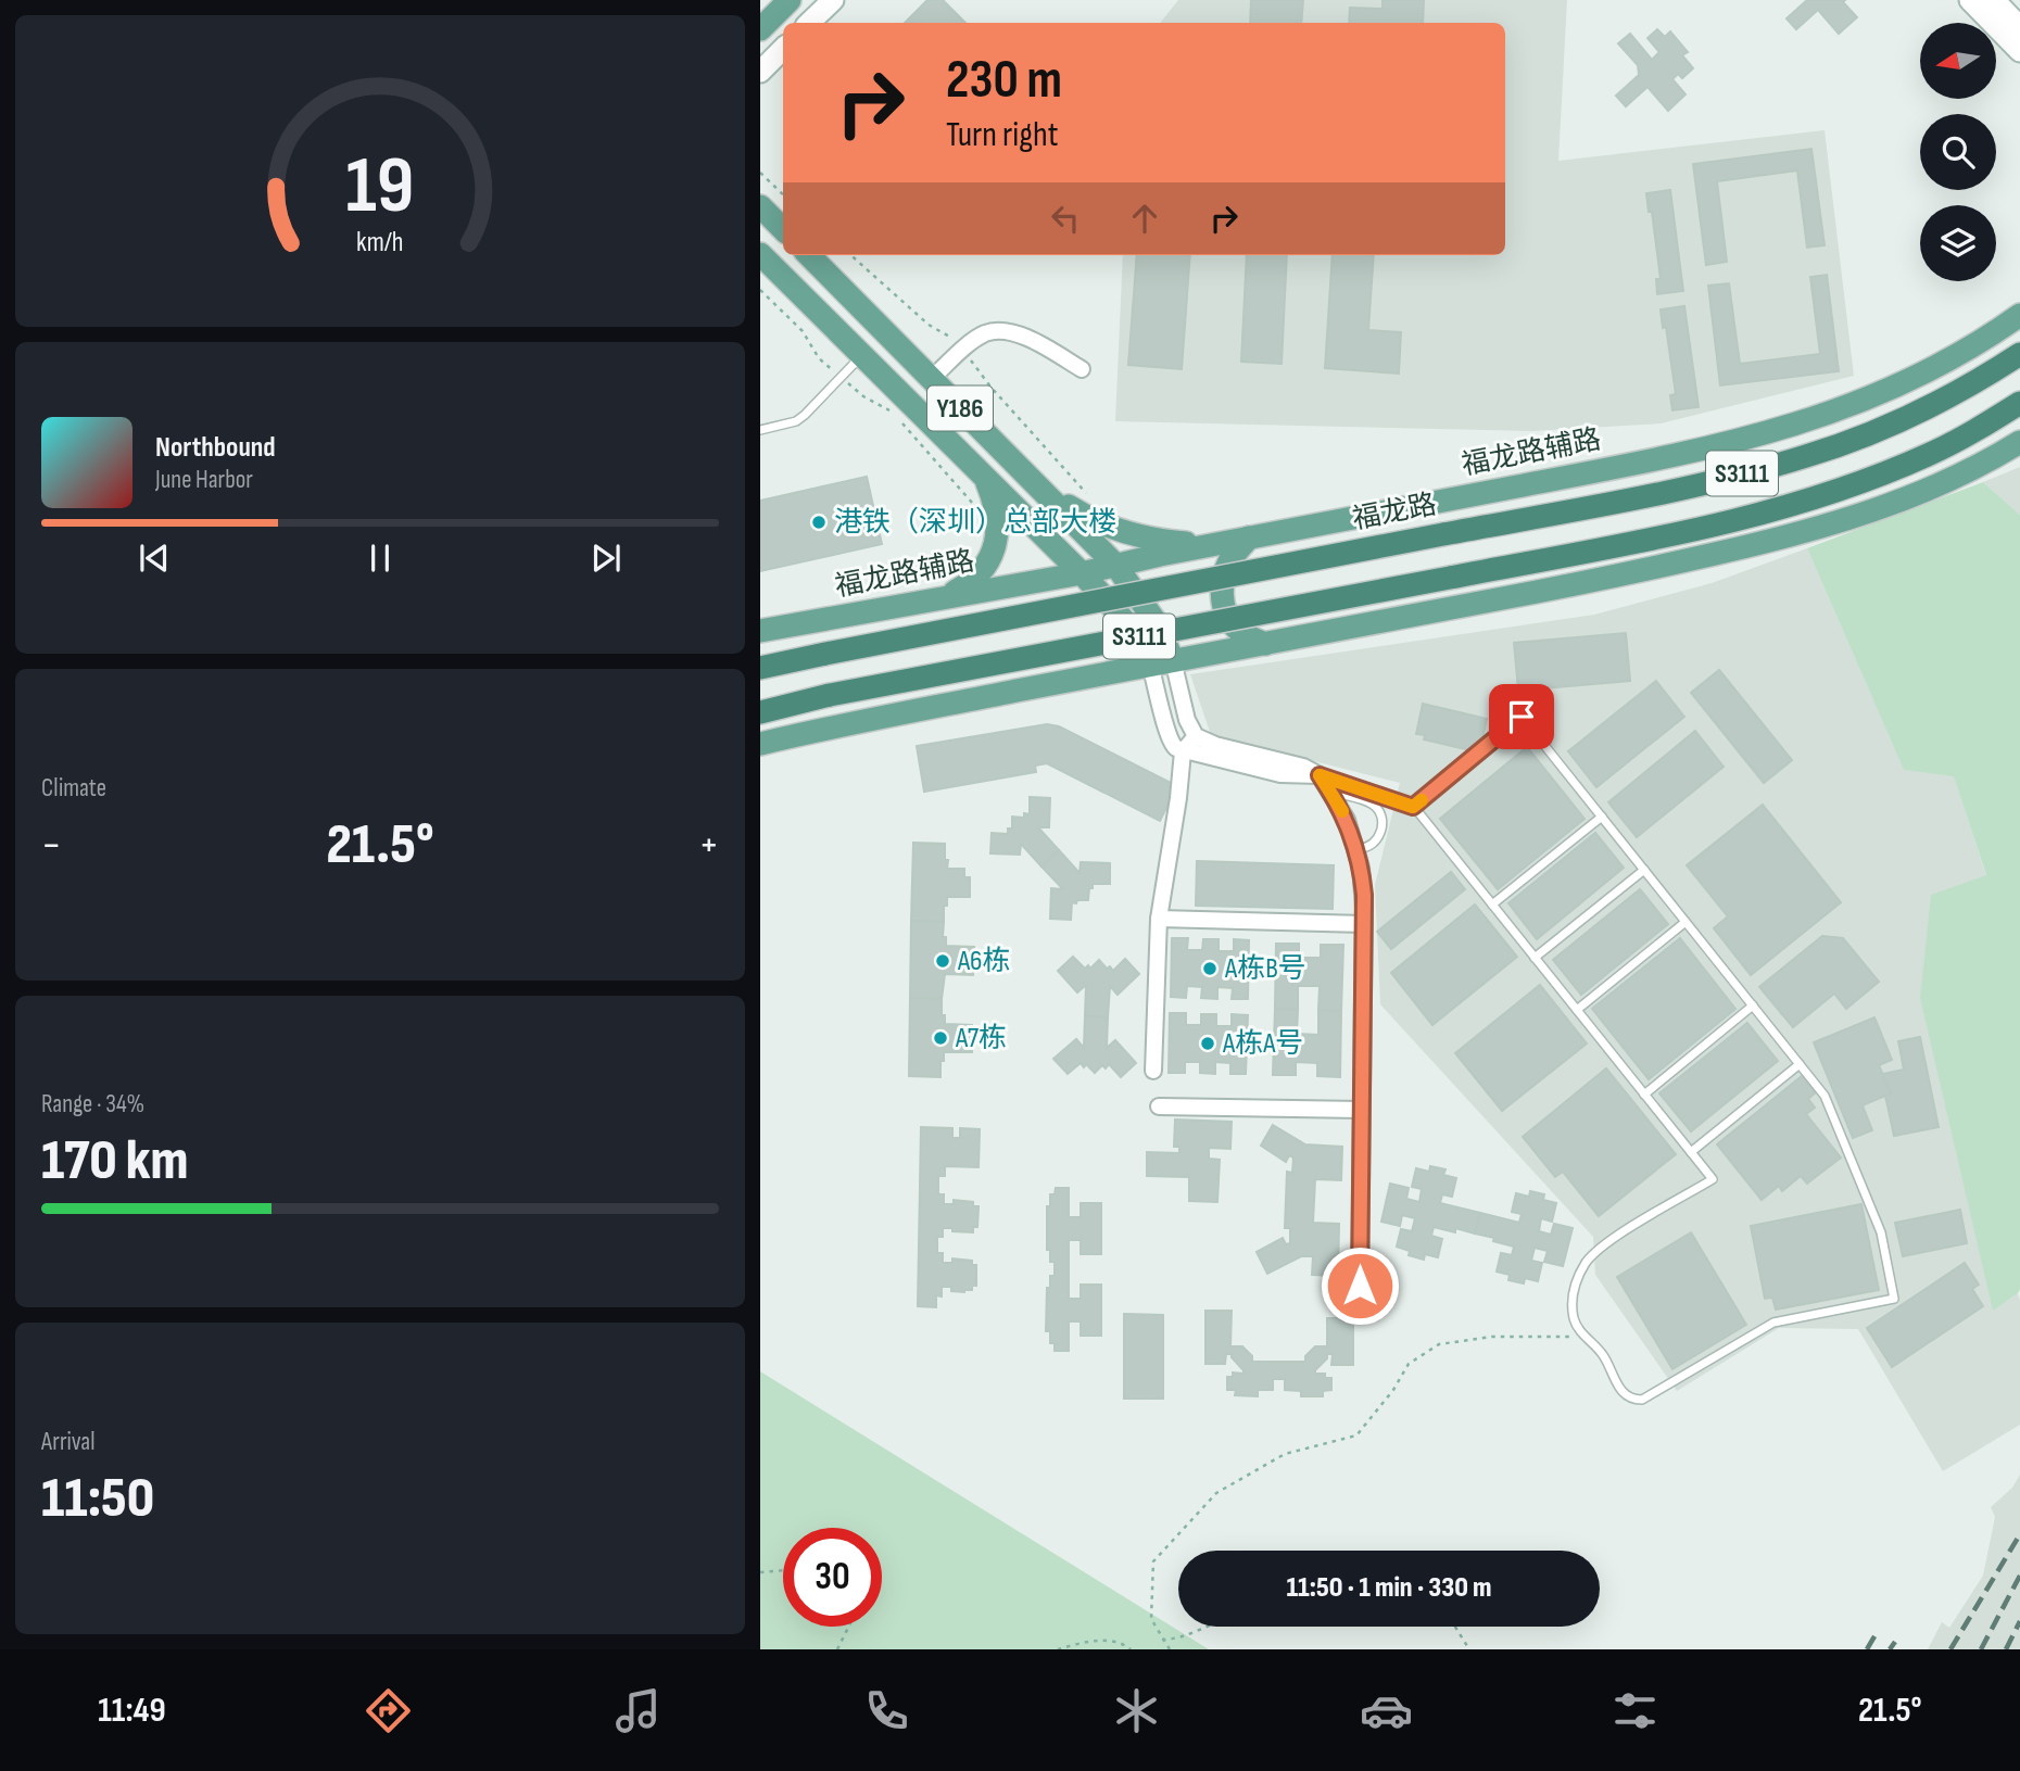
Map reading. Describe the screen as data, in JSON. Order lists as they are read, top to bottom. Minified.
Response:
{"streets":{"highway":["S3111","福龙路"],"main road":["Y186","福龙路辅路"]},"crossings":[["Y186","福龙路辅路"]],"places":["港铁（深圳）总部大楼","A6栋","A栋B号","A7栋","A栋A号"],"north":"left","page":{"turn":["230 m","Turn right"],"song":["Northbound","June Harbor"],"tile":["Climate",["Range · 34%","170 km"],["Arrival","11:50"]],"heat":["−","21.5°","+"],"limit":"30","trip":"11:50 · 1 min · 330 m","tabs":["11:49","21.5°"],"gauge":["19","km/h"]}}
